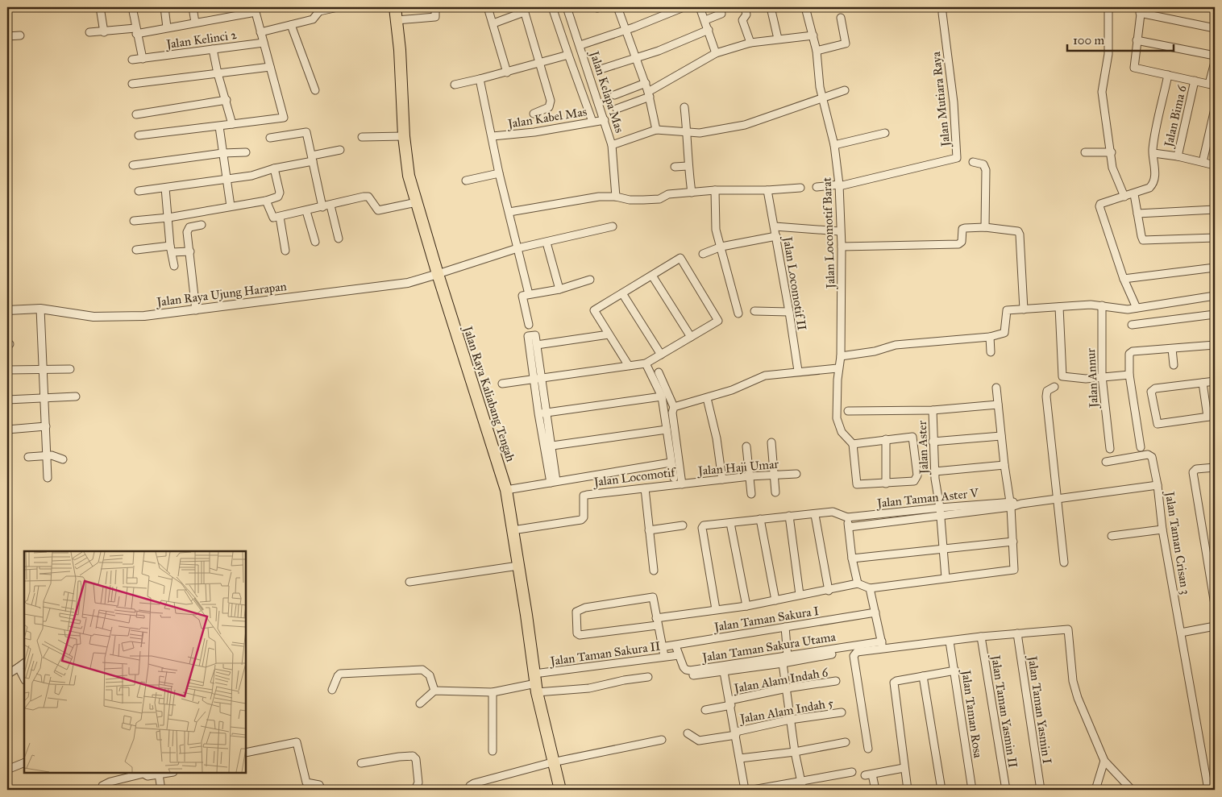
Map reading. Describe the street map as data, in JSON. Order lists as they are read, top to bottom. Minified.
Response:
{"streets":{"main road":["Jalan Raya Kaliabang Tengah"],"street":["Jalan Kelinci 2","Jalan Kelapa Mas","Jalan Mutiara Raya","Jalan Bima 6","Jalan Kabel Mas","Jalan Locomotif Barat","Jalan Locomotif II","Jalan Raya Ujung Harapan","Jalan Annur","Jalan Aster","Jalan Haji Umar","Jalan Locomotif","Jalan Taman Aster V","Jalan Taman Crisan 3","Jalan Taman Sakura I","Jalan Taman Sakura Utama","Jalan Taman Sakura II","Jalan Alam Indah 6","Jalan Taman Yasmin I","Jalan Alam Indah 5","Jalan Taman Yasmin II","Jalan Taman Rosa"]},"crossings":[["Jalan Kelapa Mas","Jalan Kabel Mas"],["Jalan Mutiara Raya","Jalan Locomotif Barat"],["Jalan Raya Ujung Harapan","Jalan Raya Kaliabang Tengah"],["Jalan Raya Kaliabang Tengah","Jalan Locomotif"],["Jalan Raya Kaliabang Tengah","Jalan Taman Sakura II"],["Jalan Aster","Jalan Taman Aster V"],["Jalan Haji Umar","Jalan Locomotif"],["Jalan Taman Aster V","Jalan Taman Crisan 3"],["Jalan Taman Sakura I","Jalan Taman Sakura Utama"],["Jalan Taman Sakura Utama","Jalan Taman Sakura II"]],"scale_bar":"100 m"}
